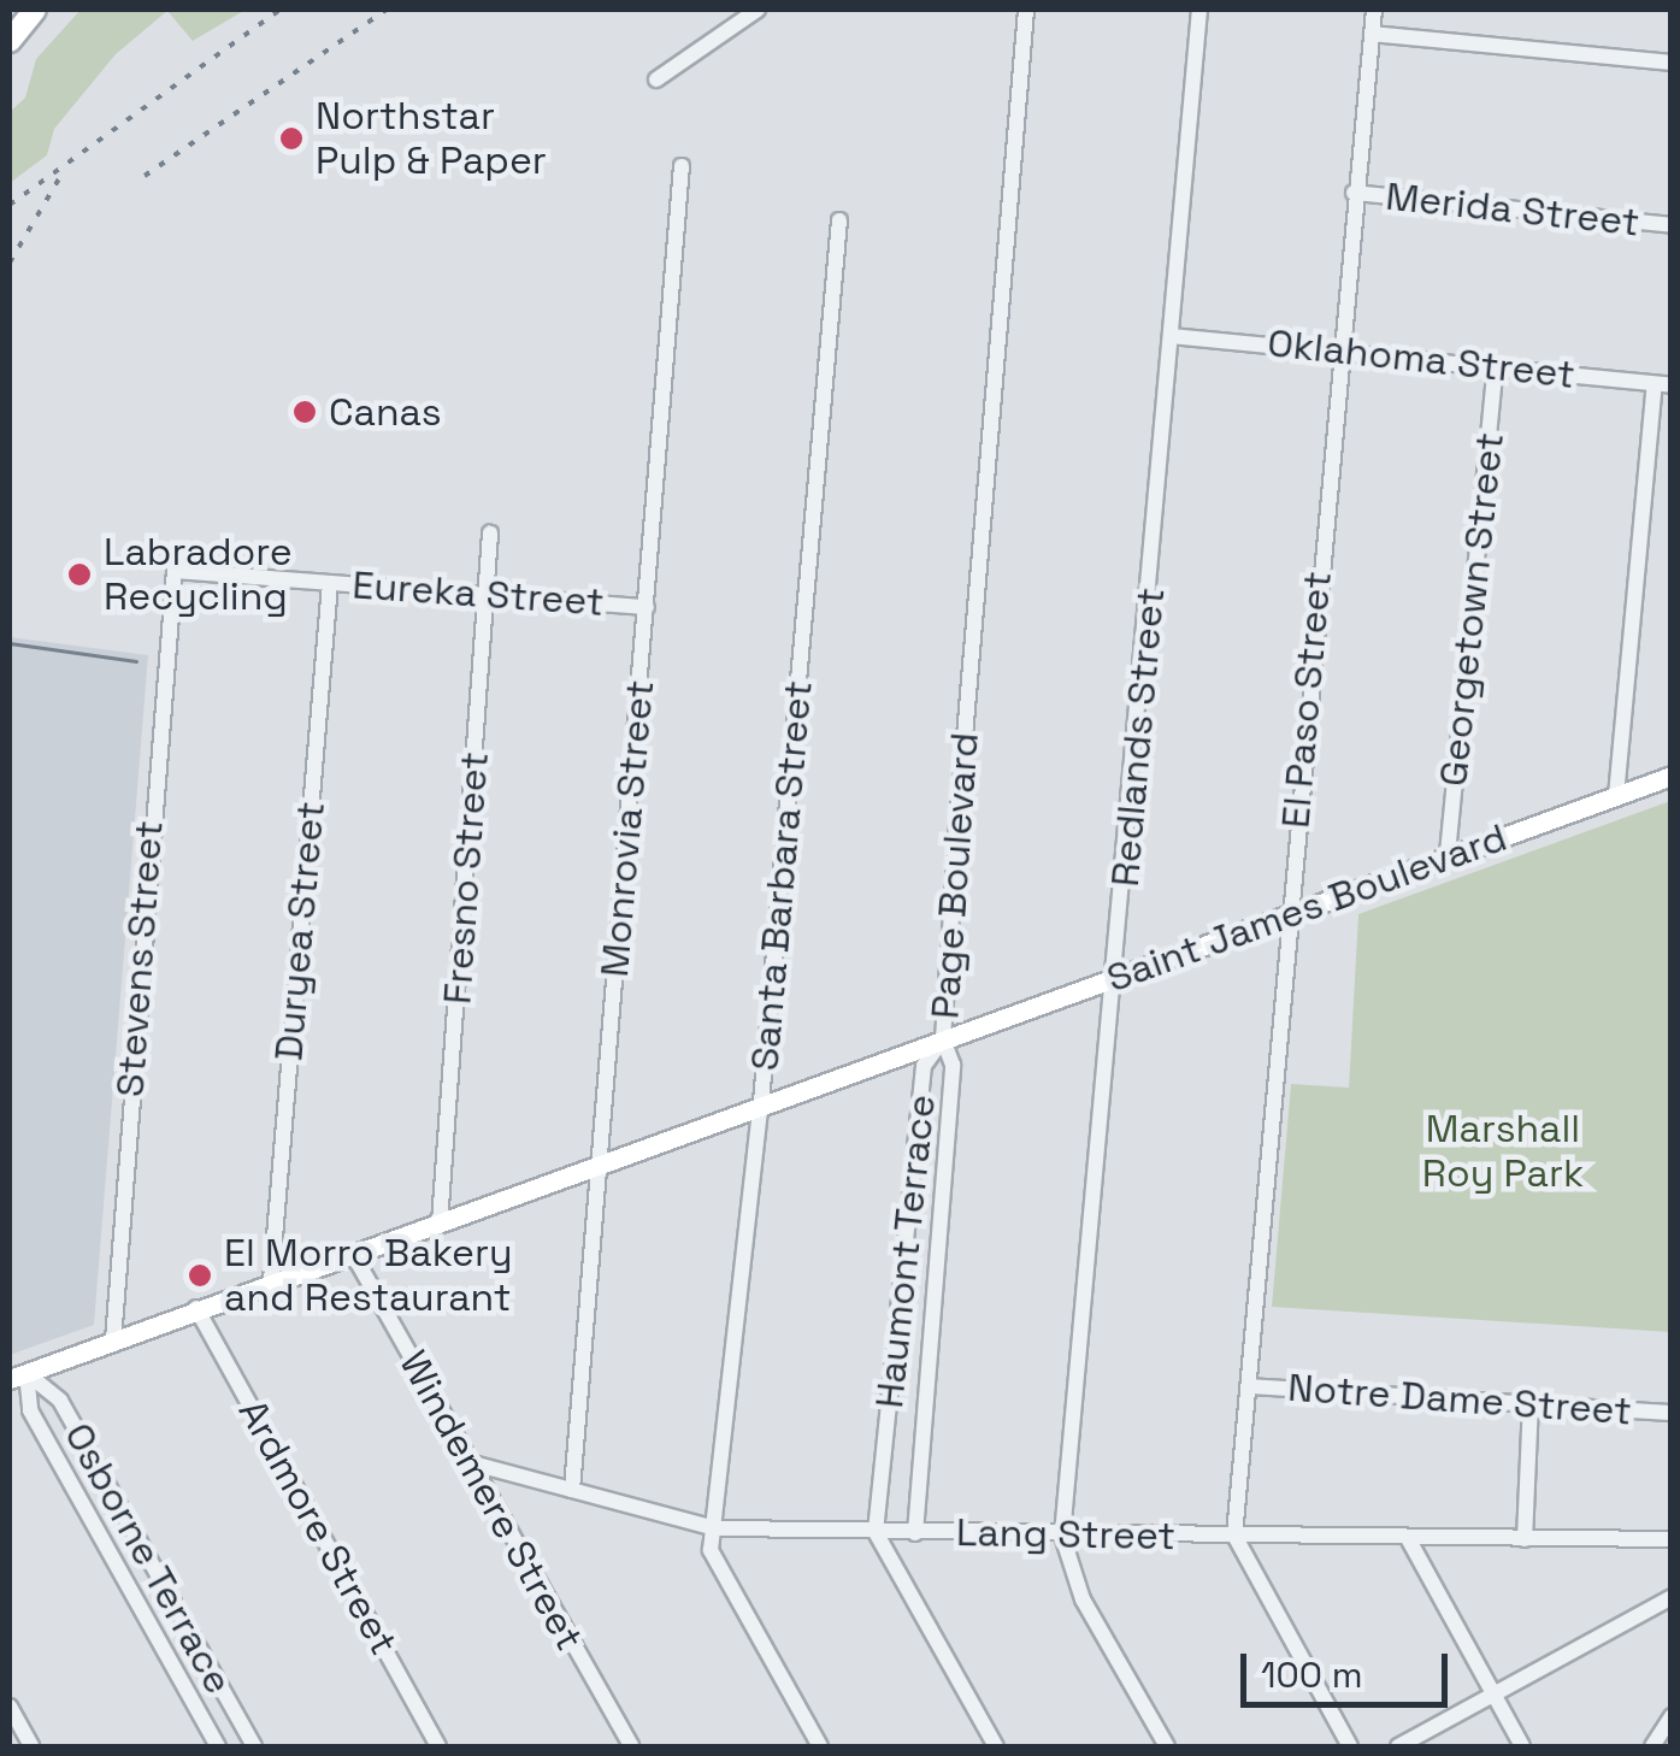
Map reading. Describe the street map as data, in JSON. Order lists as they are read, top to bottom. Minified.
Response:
{"streets":{"main road":["Page Boulevard","Saint James Boulevard"],"street":["Merida Street","Oklahoma Street","Eureka Street","Georgetown Street","El Paso Street","Redlands Street","Monrovia Street","Santa Barbara Street","Fresno Street","Duryea Street","Stevens Street","Haumont Terrace","Notre Dame Street","Windemere Street","Ardmore Street","Lang Street","Osborne Terrace"]},"crossings":[["Merida Street","El Paso Street"],["Oklahoma Street","Georgetown Street"],["Oklahoma Street","El Paso Street"],["Oklahoma Street","Redlands Street"],["Eureka Street","Monrovia Street"],["Eureka Street","Fresno Street"],["Eureka Street","Duryea Street"],["Eureka Street","Stevens Street"],["Georgetown Street","Saint James Boulevard"],["El Paso Street","Saint James Boulevard"],["El Paso Street","Notre Dame Street"],["El Paso Street","Lang Street"],["Redlands Street","Saint James Boulevard"],["Redlands Street","Lang Street"],["Monrovia Street","Page Boulevard"],["Monrovia Street","Lang Street"],["Santa Barbara Street","Page Boulevard"],["Santa Barbara Street","Lang Street"],["Page Boulevard","Fresno Street"],["Page Boulevard","Saint James Boulevard"],["Page Boulevard","Duryea Street"],["Page Boulevard","Stevens Street"],["Page Boulevard","Haumont Terrace"],["Page Boulevard","Windemere Street"],["Page Boulevard","Ardmore Street"],["Page Boulevard","Osborne Terrace"],["Saint James Boulevard","Haumont Terrace"],["Haumont Terrace","Lang Street"],["Windemere Street","Lang Street"]],"parks":["Marshall Roy Park"],"places":["Northstar Pulp & Paper","Canas","Labradore Recycling","El Morro Bakery and Restaurant"],"scale_bar":"100 m"}
